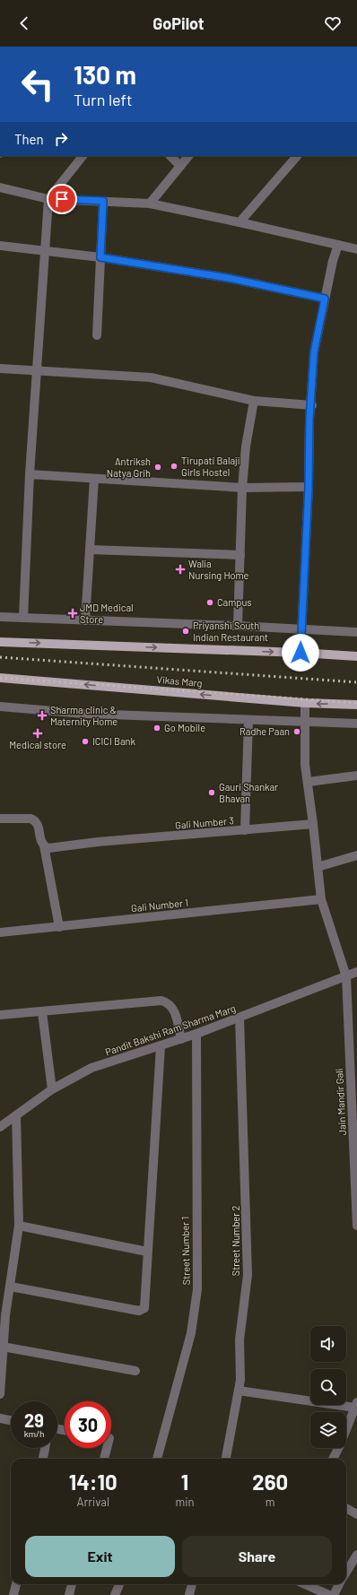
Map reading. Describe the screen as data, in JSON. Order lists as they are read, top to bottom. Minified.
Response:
{"streets":{"main road":["Vikas Marg"],"street":["Gali Number 3","Gali Number 1","Pandit Bakshi Ram Sharma Marg","Jain Mandir Gali","Street Number 2","Street Number 1"]},"crossings":[["Vikas Marg","Jain Mandir Gali"],["Gali Number 3","Jain Mandir Gali"],["Gali Number 1","Jain Mandir Gali"],["Pandit Bakshi Ram Sharma Marg","Jain Mandir Gali"],["Pandit Bakshi Ram Sharma Marg","Street Number 2"],["Pandit Bakshi Ram Sharma Marg","Street Number 1"]],"places":{"other":["Tirupati Balaji Girls Hostel","Antriksh Natya Grih","Campus","Priyanshi South Indian Restaurant","Go Mobile","Radhe Paan","ICICI Bank","Gauri Shankar Bhavan"],"health":["Walia Nursing Home","JMD Medical Store","Sharma clinic & Maternity Home","Medical store"]},"page":{"header":"GoPilot","turn":["130 m","Turn left"],"then":"Then","speed":"29 km/h","limit":"30","eta":["14:10","Arrival","1","min","260","m"],"buttons":["Exit","Share"]}}
